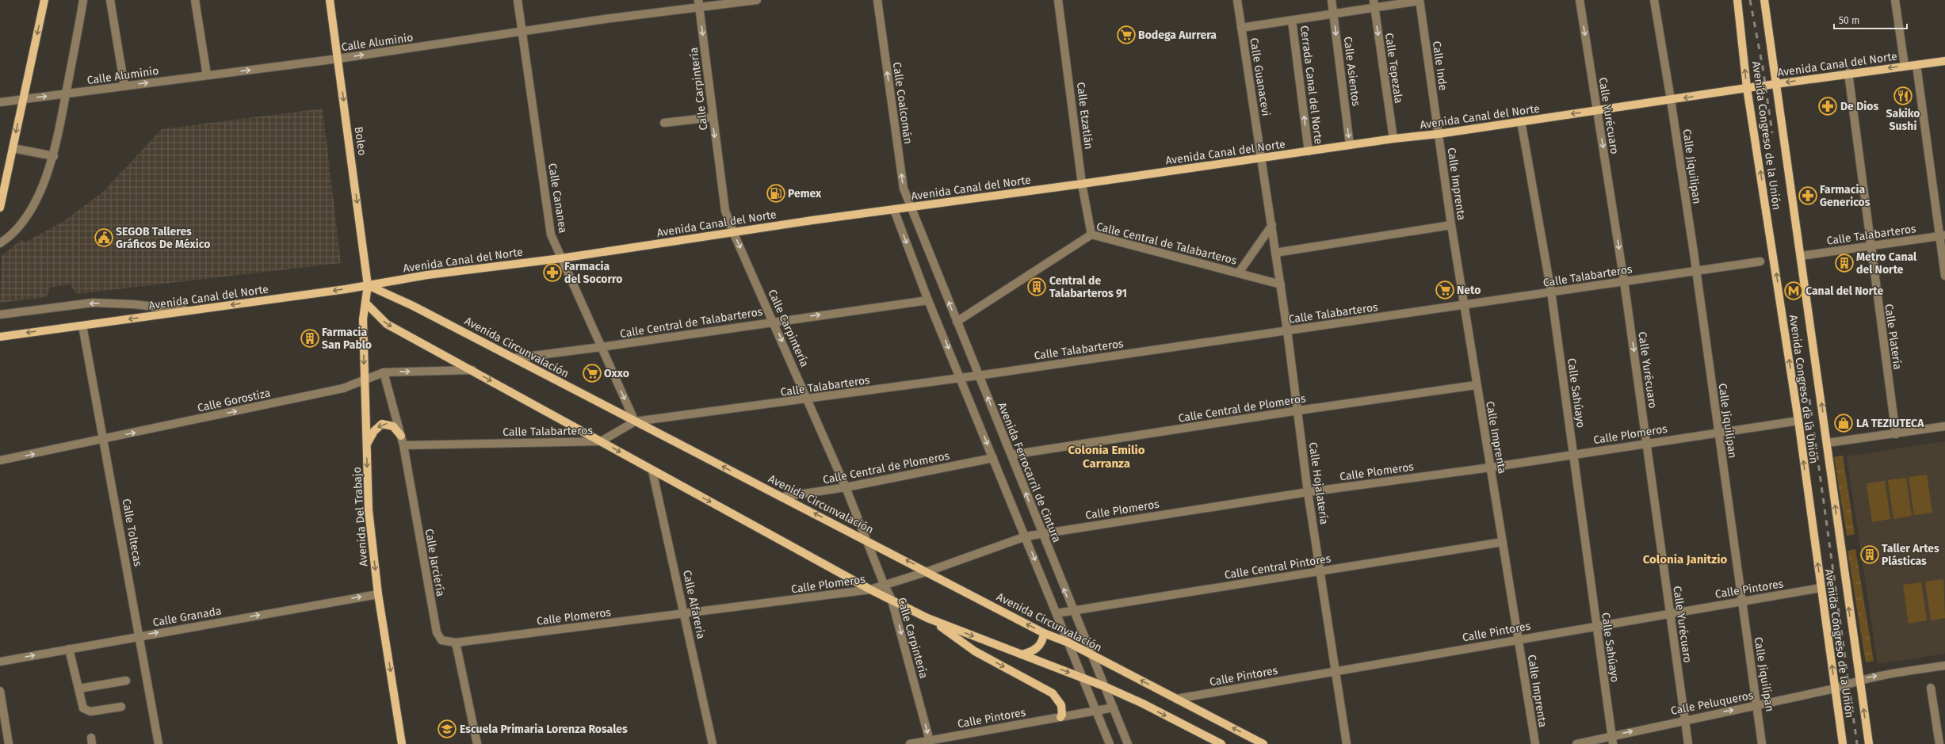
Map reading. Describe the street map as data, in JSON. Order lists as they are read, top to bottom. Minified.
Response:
{"streets":{"main road":["Avenida Canal del Norte","Avenida Congreso de la Unión","Boleo","Avenida Circunvalación","Avenida Del Trabajo"],"street":["Calle Aluminio","Calle Inde","Calle Tepezala","Calle Asientos","Calle Guanacevi","Cerrada Canal del Norte","Calle Carpintería","Calle Coalcomán","Calle Etzatlán","Calle Yurécuaro","Calle Jiquilipan","Calle Imprenta","Calle Cananea","Calle Talabarteros","Calle Central de Talabarteros","Calle Platería","Calle Sahúayo","Calle Gorostiza","Calle Central de Plomeros","Calle Plomeros","Avenida Ferrocarril de Cintura","Calle Hojalatería","Calle Toltecas","Calle Jarciería","Calle Central Pintores","Calle Pintores","Calle Alfareria","Calle Granada","Calle Peluqueros"]},"crossings":[["Calle Aluminio","Calle Carpintería"],["Calle Aluminio","Boleo"],["Calle Aluminio","Calle Cananea"],["Avenida Canal del Norte","Calle Inde"],["Avenida Canal del Norte","Calle Tepezala"],["Avenida Canal del Norte","Calle Asientos"],["Avenida Canal del Norte","Calle Guanacevi"],["Avenida Canal del Norte","Cerrada Canal del Norte"],["Avenida Canal del Norte","Calle Carpintería"],["Avenida Canal del Norte","Calle Coalcomán"],["Avenida Canal del Norte","Calle Etzatlán"],["Avenida Canal del Norte","Calle Yurécuaro"],["Avenida Canal del Norte","Avenida Congreso de la Unión"],["Avenida Canal del Norte","Boleo"],["Avenida Canal del Norte","Calle Jiquilipan"],["Avenida Canal del Norte","Calle Imprenta"],["Avenida Canal del Norte","Calle Cananea"],["Avenida Canal del Norte","Calle Platería"],["Avenida Canal del Norte","Avenida Circunvalación"],["Avenida Canal del Norte","Calle Sahúayo"],["Avenida Canal del Norte","Avenida Ferrocarril de Cintura"],["Avenida Canal del Norte","Calle Hojalatería"],["Avenida Canal del Norte","Avenida Del Trabajo"],["Avenida Canal del Norte","Calle Toltecas"],["Calle Inde","Calle Imprenta"],["Calle Guanacevi","Calle Hojalatería"],["Calle Carpintería","Calle Talabarteros"],["Calle Carpintería","Calle Central de Talabarteros"],["Calle Carpintería","Avenida Circunvalación"],["Calle Carpintería","Calle Central de Plomeros"],["Calle Carpintería","Calle Plomeros"],["Calle Carpintería","Calle Pintores"],["Calle Coalcomán","Avenida Ferrocarril de Cintura"],["Calle Etzatlán","Calle Central de Talabarteros"],["Calle Yurécuaro","Calle Talabarteros"],["Calle Yurécuaro","Calle Plomeros"],["Calle Yurécuaro","Calle Pintores"],["Calle Yurécuaro","Calle Peluqueros"],["Avenida Congreso de la Unión","Calle Talabarteros"],["Avenida Congreso de la Unión","Calle Plomeros"],["Avenida Congreso de la Unión","Calle Pintores"],["Avenida Congreso de la Unión","Calle Peluqueros"],["Boleo","Avenida Circunvalación"],["Boleo","Avenida Del Trabajo"],["Calle Jiquilipan","Calle Talabarteros"],["Calle Jiquilipan","Calle Plomeros"],["Calle Jiquilipan","Calle Pintores"],["Calle Jiquilipan","Calle Peluqueros"],["Calle Imprenta","Calle Talabarteros"],["Calle Imprenta","Calle Central de Plomeros"],["Calle Imprenta","Calle Plomeros"],["Calle Imprenta","Calle Central Pintores"],["Calle Imprenta","Calle Pintores"],["Calle Cananea","Calle Talabarteros"],["Calle Cananea","Calle Central de Talabarteros"],["Calle Cananea","Avenida Circunvalación"],["Calle Talabarteros","Calle Platería"],["Calle Talabarteros","Avenida Circunvalación"],["Calle Talabarteros","Calle Sahúayo"],["Calle Talabarteros","Avenida Ferrocarril de Cintura"],["Calle Talabarteros","Calle Hojalatería"],["Calle Talabarteros","Calle Jarciería"],["Calle Central de Talabarteros","Avenida Circunvalación"],["Calle Central de Talabarteros","Avenida Ferrocarril de Cintura"],["Calle Central de Talabarteros","Calle Hojalatería"],["Avenida Circunvalación","Calle Central de Plomeros"],["Avenida Circunvalación","Calle Plomeros"],["Avenida Circunvalación","Avenida Ferrocarril de Cintura"],["Avenida Circunvalación","Avenida Del Trabajo"],["Avenida Circunvalación","Calle Pintores"],["Calle Sahúayo","Calle Plomeros"],["Calle Sahúayo","Calle Pintores"],["Calle Sahúayo","Calle Peluqueros"],["Calle Gorostiza","Avenida Del Trabajo"],["Calle Gorostiza","Calle Toltecas"],["Calle Gorostiza","Calle Jarciería"],["Calle Central de Plomeros","Avenida Ferrocarril de Cintura"],["Calle Central de Plomeros","Calle Hojalatería"],["Calle Plomeros","Avenida Ferrocarril de Cintura"],["Calle Plomeros","Calle Hojalatería"],["Calle Plomeros","Calle Jarciería"],["Calle Plomeros","Calle Alfareria"],["Avenida Ferrocarril de Cintura","Calle Central Pintores"],["Avenida Ferrocarril de Cintura","Calle Pintores"],["Calle Hojalatería","Calle Central Pintores"],["Calle Hojalatería","Calle Pintores"],["Avenida Del Trabajo","Calle Granada"],["Calle Toltecas","Calle Granada"]],"one_way":["Calle Aluminio","Calle Tepezala","Calle Asientos","Cerrada Canal del Norte","Calle Carpintería","Calle Coalcomán","Calle Yurécuaro","Avenida Congreso de la Unión","Boleo","Calle Gorostiza","Avenida Del Trabajo","Calle Granada","Calle Peluqueros"],"districts":["Colonia Emilio Carranza","Colonia Janitzio"],"places":{"supermarket":["Bodega Aurrera","Neto","Oxxo"],"restaurant":["Sakiko Sushi"],"pharmacy":["De Dios","Farmacia Genericos","Farmacia del Socorro"],"fuel station":["Pemex"],"public building":["SEGOB Talleres Gráficos De México"],"building":["Metro Canal del Norte","Central de Talabarteros 91","Farmacia San Pablo","Taller Artes Plásticas"],"metro station":["Canal del Norte"],"shop":["LA TEZIUTECA"],"school or university":["Escuela Primaria Lorenza Rosales"]},"scale_bar":"50 m"}
